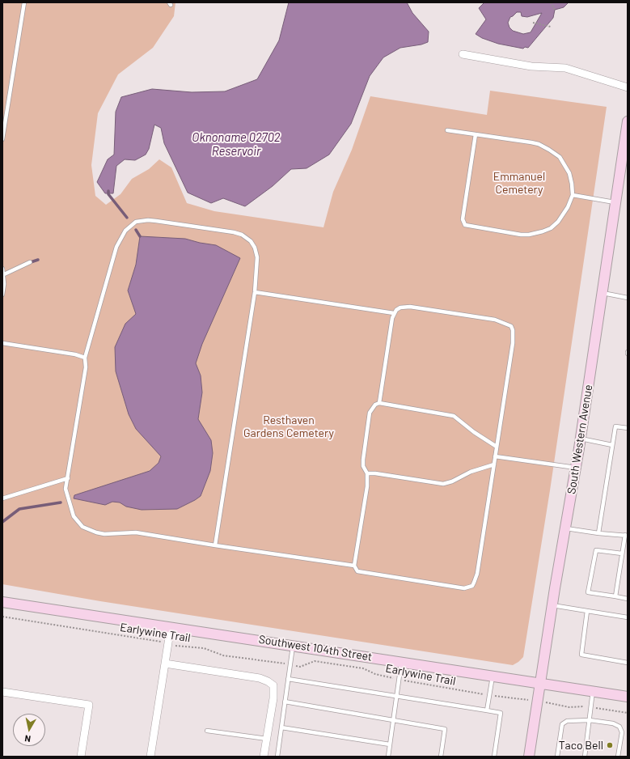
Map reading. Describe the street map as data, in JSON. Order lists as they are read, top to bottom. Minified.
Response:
{"streets":{"main road":["South Western Avenue","Southwest 104th Street"],"path":["Earlywine Trail"]},"crossings":[["South Western Avenue","Earlywine Trail"],["South Western Avenue","Southwest 104th Street"]],"water":["Oknoname 02702 Reservoir"],"parks":["Emmanuel Cemetery","Resthaven Gardens Cemetery"],"places":["Taco Bell"],"north":"bottom"}
